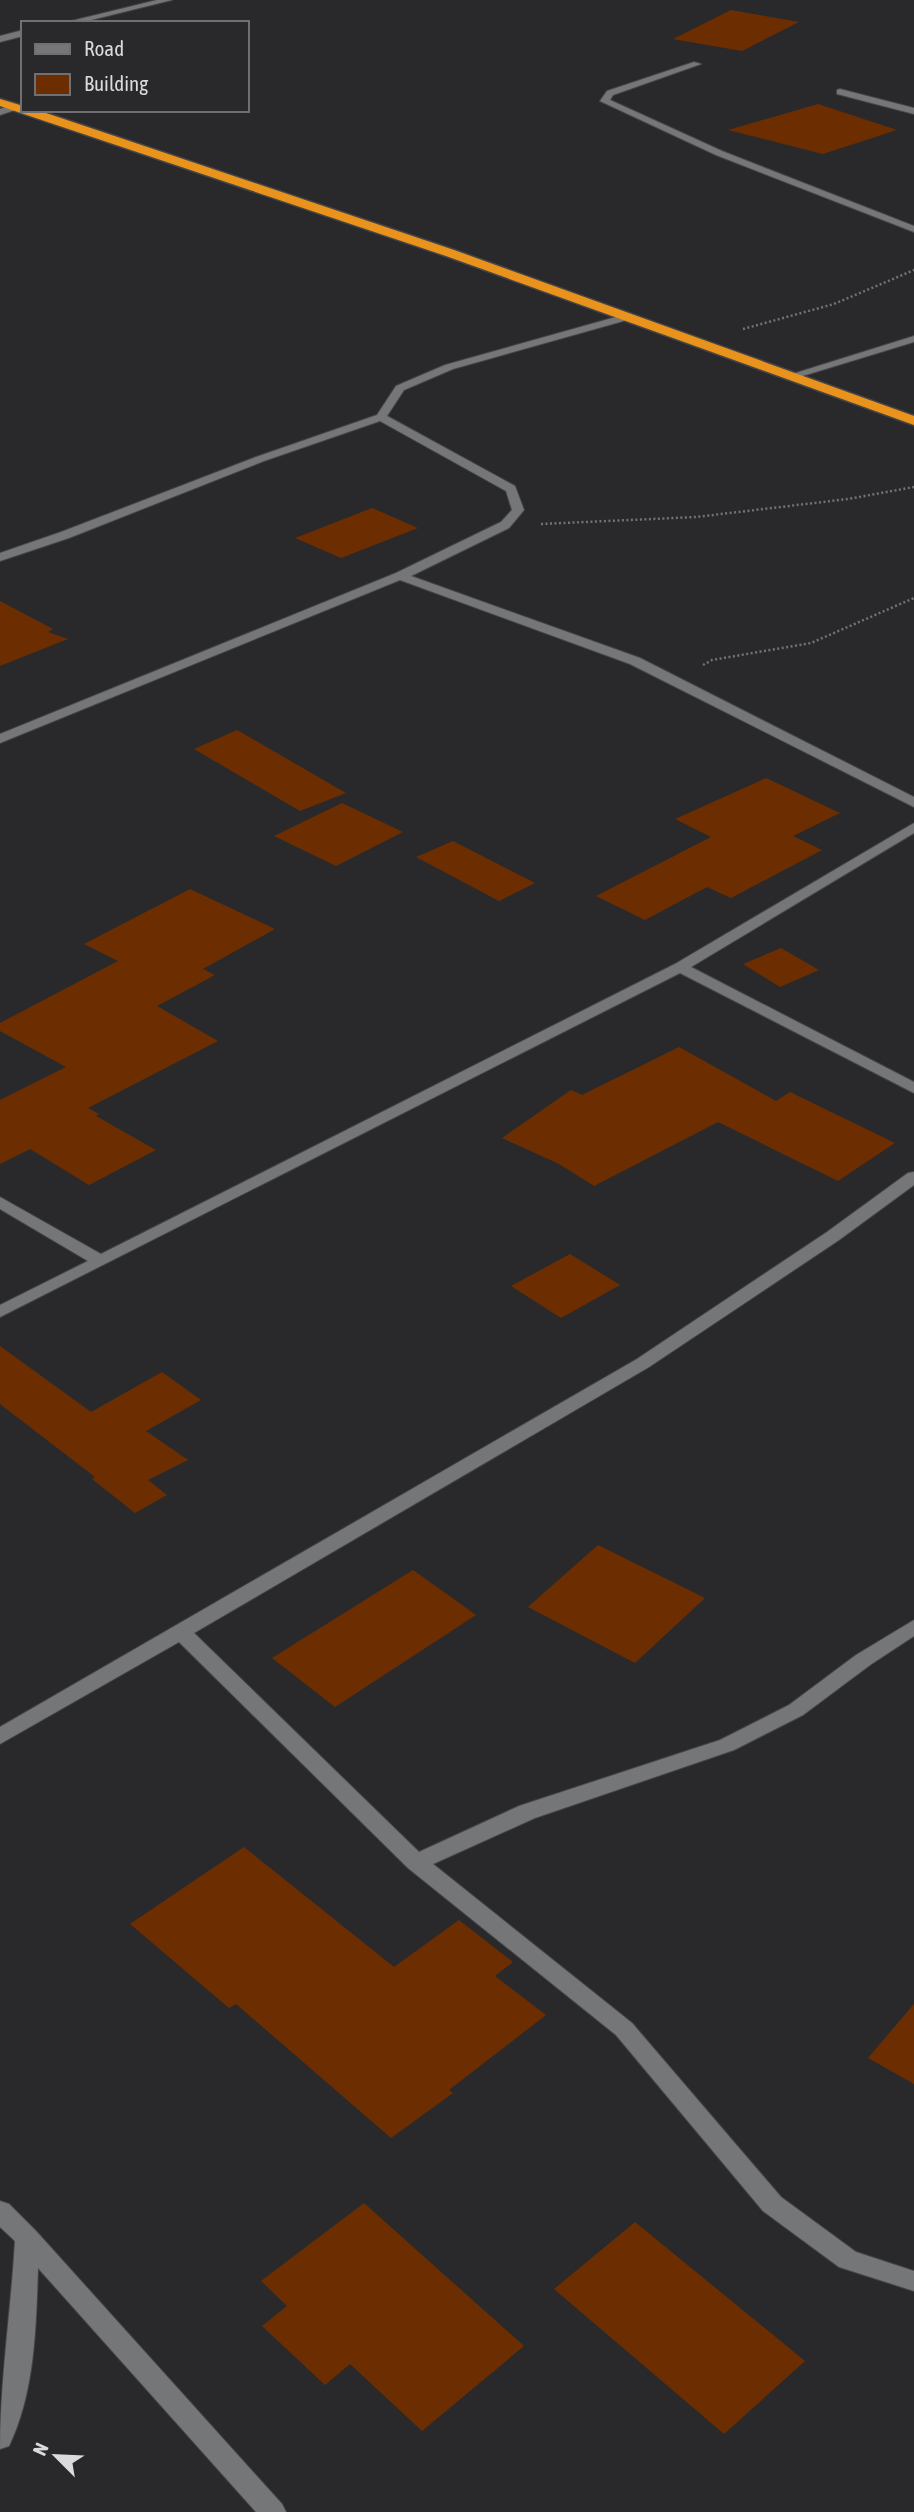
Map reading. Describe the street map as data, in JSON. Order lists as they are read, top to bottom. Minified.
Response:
{"legend":["Road","Building"],"north":"top left"}
